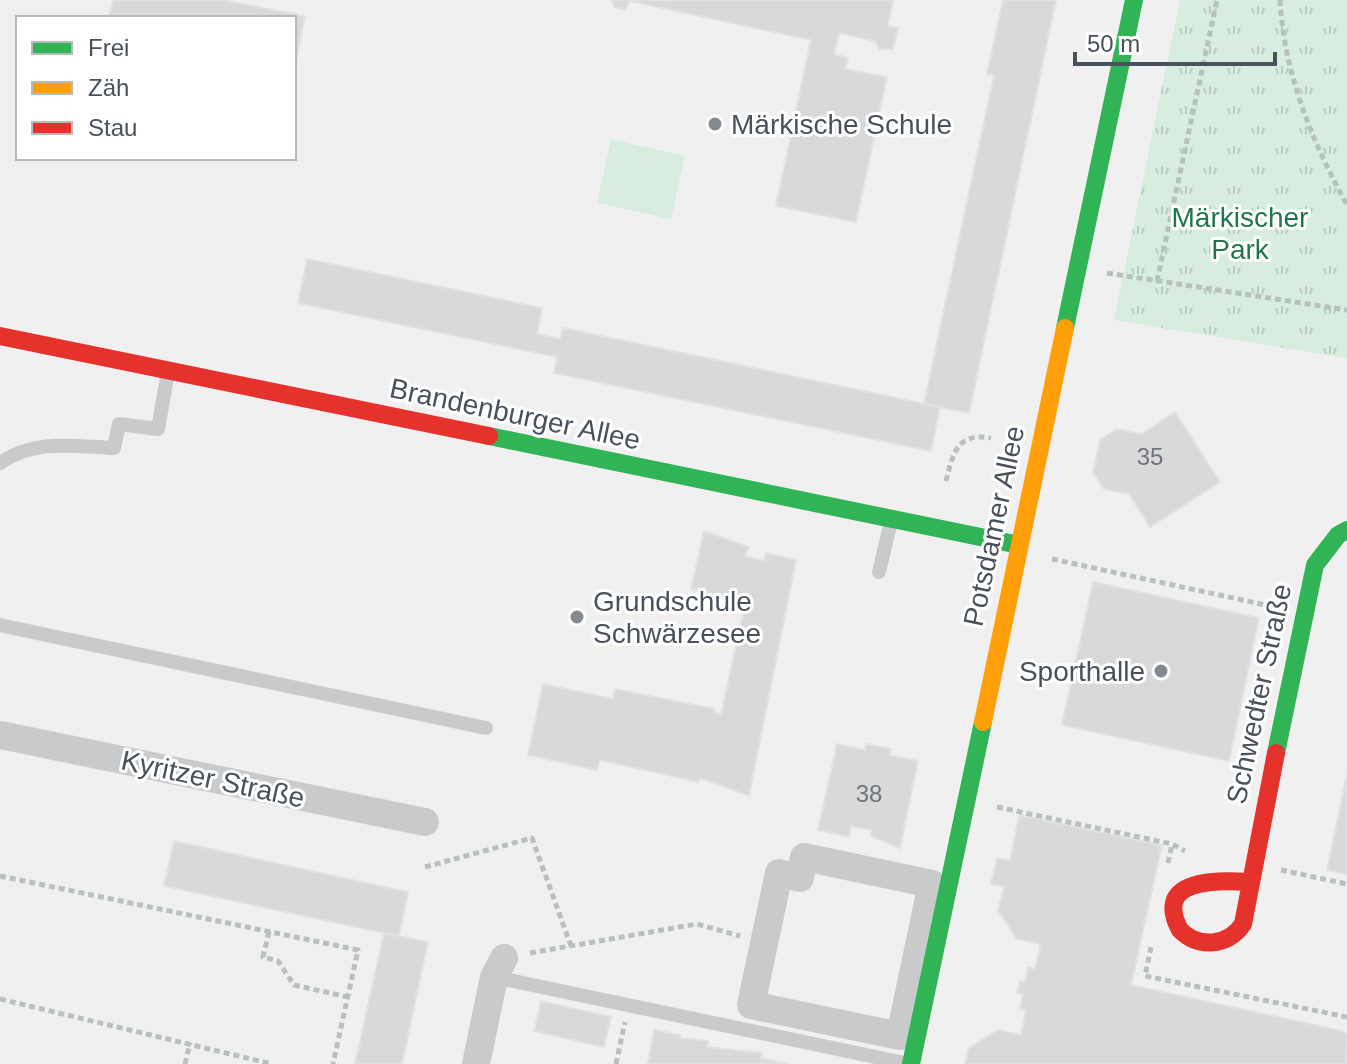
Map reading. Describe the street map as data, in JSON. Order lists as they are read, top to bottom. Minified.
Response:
{"streets":{"street":["Brandenburger Allee","Potsdamer Allee","Schwedter Straße","Kyritzer Straße"]},"crossings":[["Brandenburger Allee","Potsdamer Allee"]],"parks":["Märkischer Park"],"places":["Märkische Schule","Grundschule Schwärzesee","Sporthalle"],"house_numbers":["35","38"],"legend":["Frei","Zäh","Stau"],"scale_bar":"50 m"}
